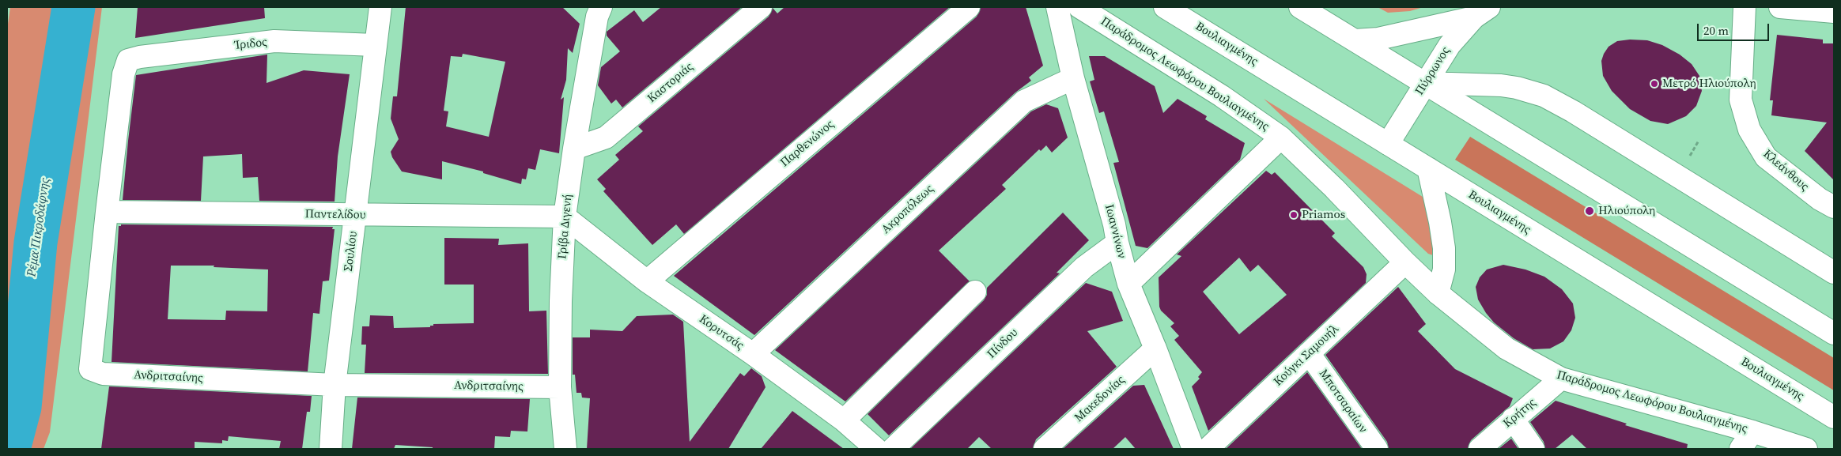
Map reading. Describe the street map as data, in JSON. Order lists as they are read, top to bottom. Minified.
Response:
{"streets":{"street":["Ίριδος","Βουλιαγμένης","Πύρρωνος","Παράδρομος Λεωφόρου Βουλιαγμένης","Καστοριάς","Παρθενώνος","Κλεάνθους","Ακροπόλεως","Παντελίδου","Γρίβα Διγενή","Ιωαννίνων","Σουλίου","Κορυτσάς","Πίνδου","Κούγκι Σαμουήλ","Ανδριτσαίνης","Μακεδονίας","Μποτσαραίων","Κρήτης"]},"crossings":[["Ίριδος","Σουλίου"],["Ίριδος","Ανδριτσαίνης"],["Βουλιαγμένης","Πύρρωνος"],["Παράδρομος Λεωφόρου Βουλιαγμένης","Κούγκι Σαμουήλ"],["Παράδρομος Λεωφόρου Βουλιαγμένης","Κρήτης"],["Καστοριάς","Γρίβα Διγενή"],["Παρθενώνος","Κορυτσάς"],["Ακροπόλεως","Ιωαννίνων"],["Ακροπόλεως","Κορυτσάς"],["Παντελίδου","Γρίβα Διγενή"],["Παντελίδου","Σουλίου"],["Παντελίδου","Κορυτσάς"],["Παντελίδου","Ανδριτσαίνης"],["Γρίβα Διγενή","Κορυτσάς"],["Γρίβα Διγενή","Ανδριτσαίνης"],["Ιωαννίνων","Πίνδου"],["Ιωαννίνων","Μακεδονίας"],["Σουλίου","Ανδριτσαίνης"],["Κούγκι Σαμουήλ","Μποτσαραίων"]],"water":["Ρέμα Πικροδάφνης"],"places":["Μετρό Ηλιούπολη","Ηλιούπολη","Priamos"],"scale_bar":"20 m"}
